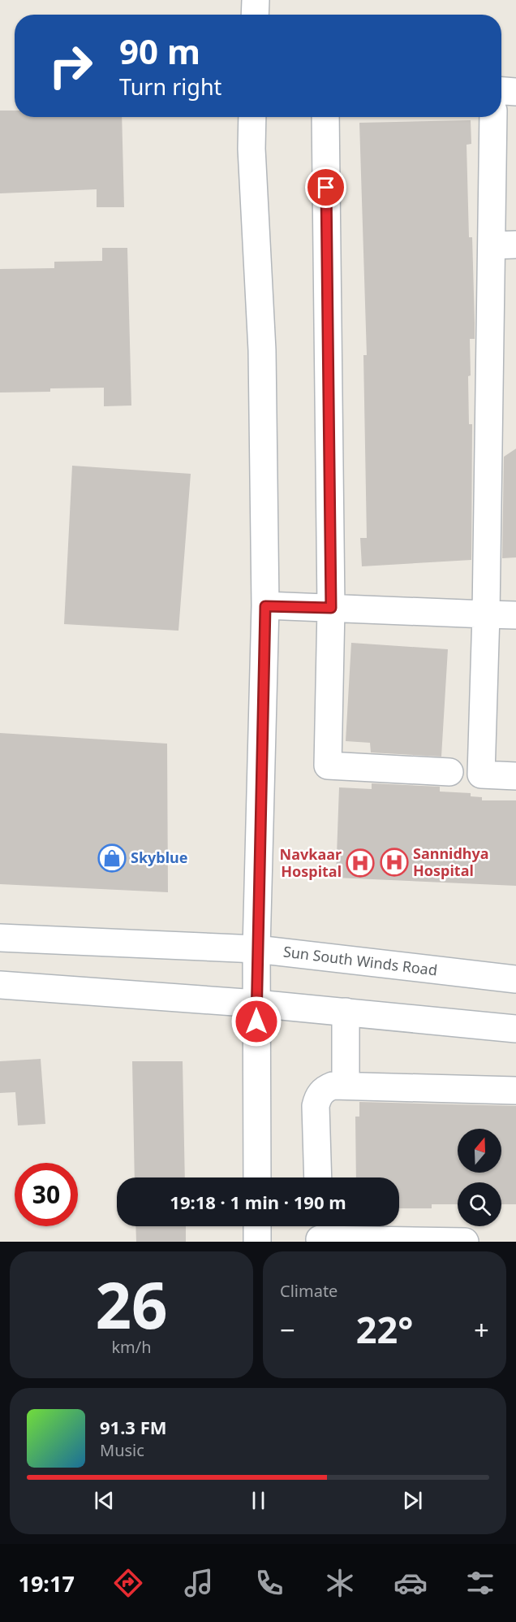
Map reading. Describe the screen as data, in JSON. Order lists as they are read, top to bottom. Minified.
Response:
{"streets":{"street":["Sun South Winds Road"]},"places":{"shop":["Skyblue"],"hospital":["Sannidhya Hospital","Navkaar Hospital"]},"north":"top","page":{"turn":["90 m","Turn right"],"limit":"30","trip":"19:18 · 1 min · 190 m","tile":[["26","km/h"],"Climate"],"heat":["−","22°","+"],"song":["91.3 FM","Music"],"tabs":"19:17"}}
